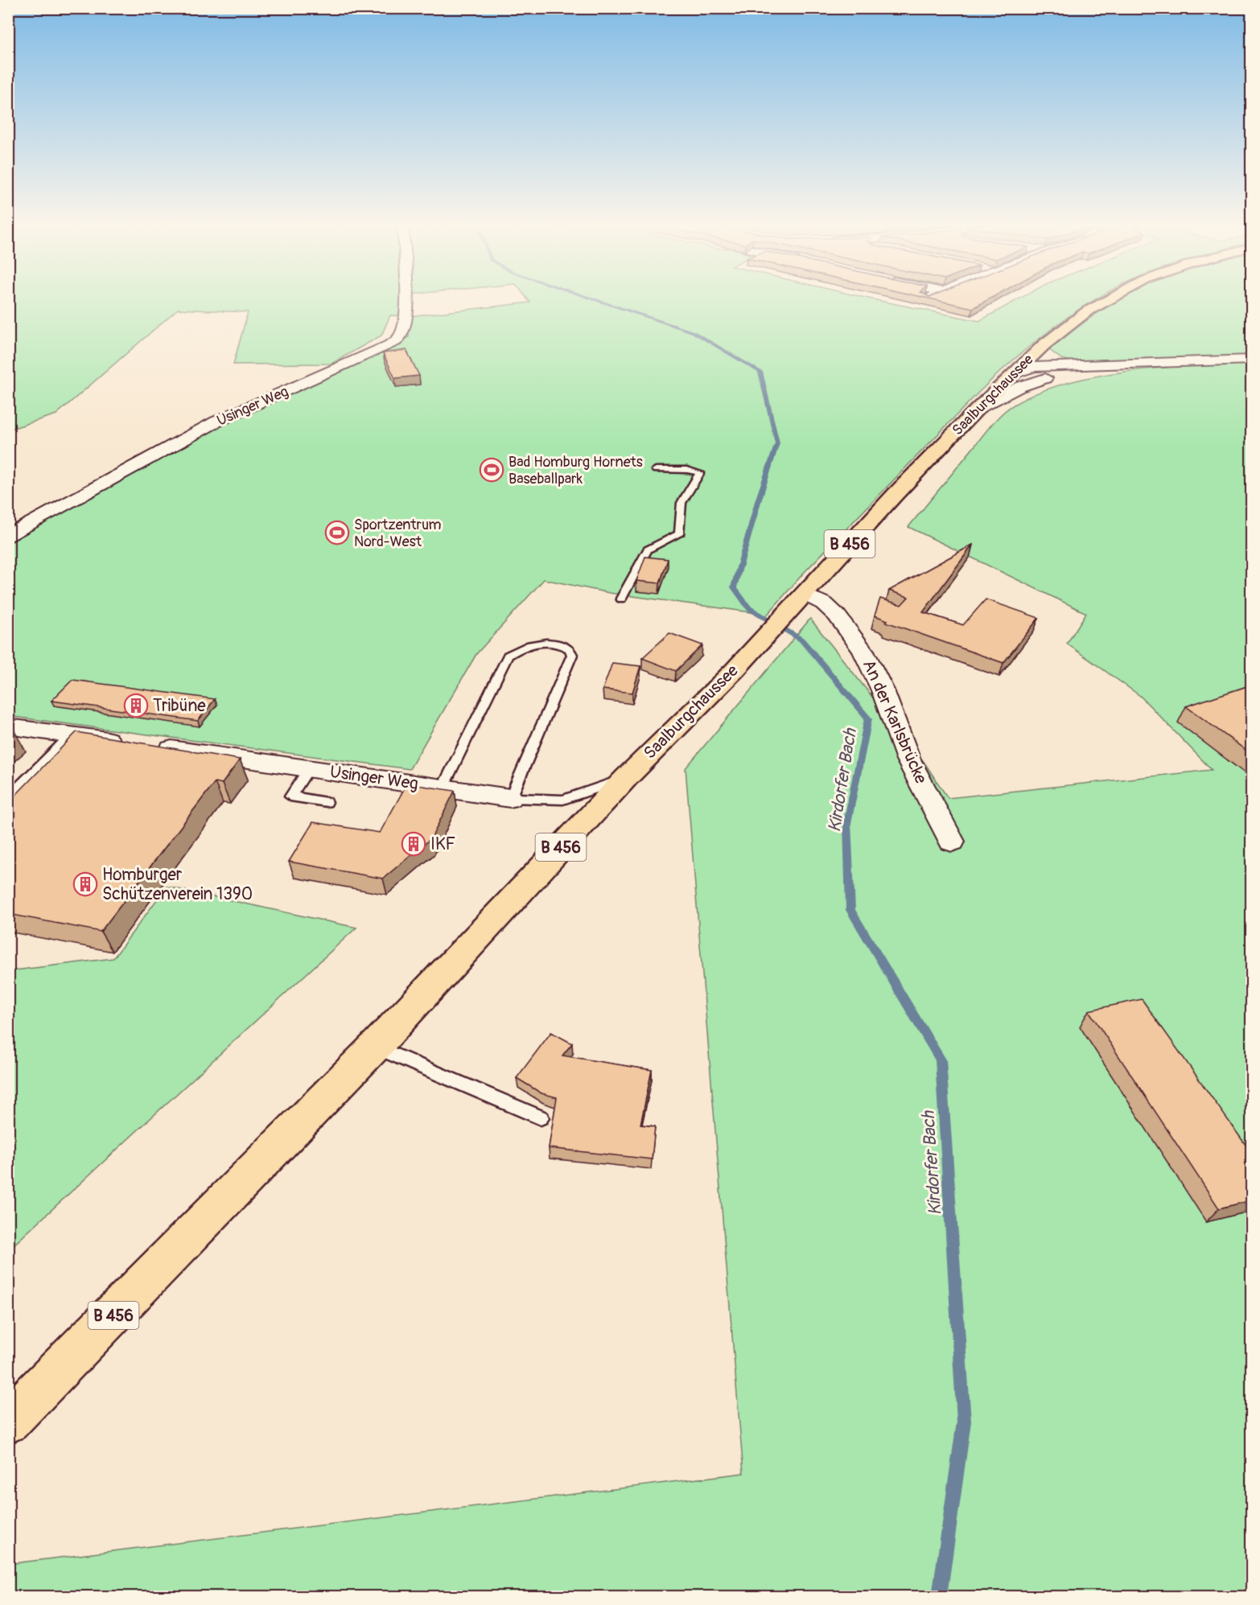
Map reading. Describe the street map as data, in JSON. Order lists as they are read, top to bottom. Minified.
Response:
{"streets":{"main road":["Saalburgchaussee","B 456"],"street":["Usinger Weg","An der Karlsbrücke"]},"crossings":[["Saalburgchaussee","B 456"],["Saalburgchaussee","An der Karlsbrücke"]],"water":["Kirdorfer Bach"],"places":{"sports":["Bad Homburg Hornets Baseballpark","Sportzentrum Nord-West"],"building":["Tribüne","IKF","Homburger Schützenverein 1390"]}}
